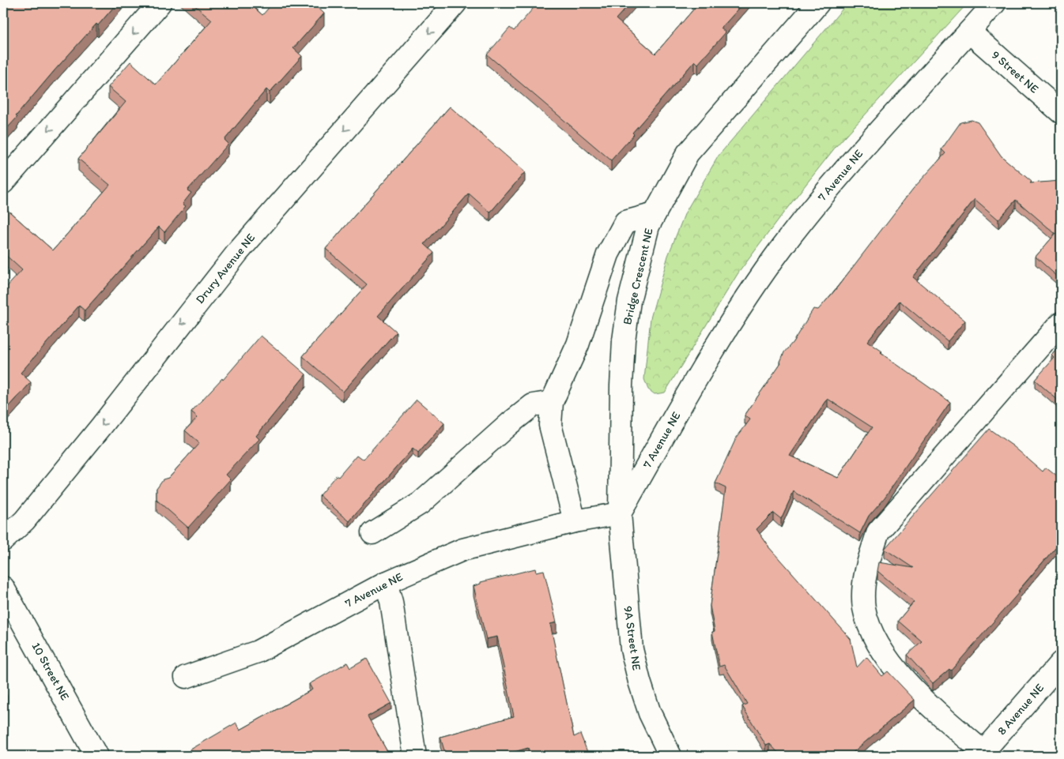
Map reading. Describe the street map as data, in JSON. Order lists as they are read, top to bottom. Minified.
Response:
{"streets":{"street":["9 Street NE","7 Avenue NE","Drury Avenue NE","Bridge Crescent NE","9A Street NE","10 Street NE","8 Avenue NE"]},"crossings":[["9 Street NE","7 Avenue NE"],["7 Avenue NE","Bridge Crescent NE"],["7 Avenue NE","9A Street NE"],["Bridge Crescent NE","9A Street NE"]],"one_way":["Drury Avenue NE"]}
